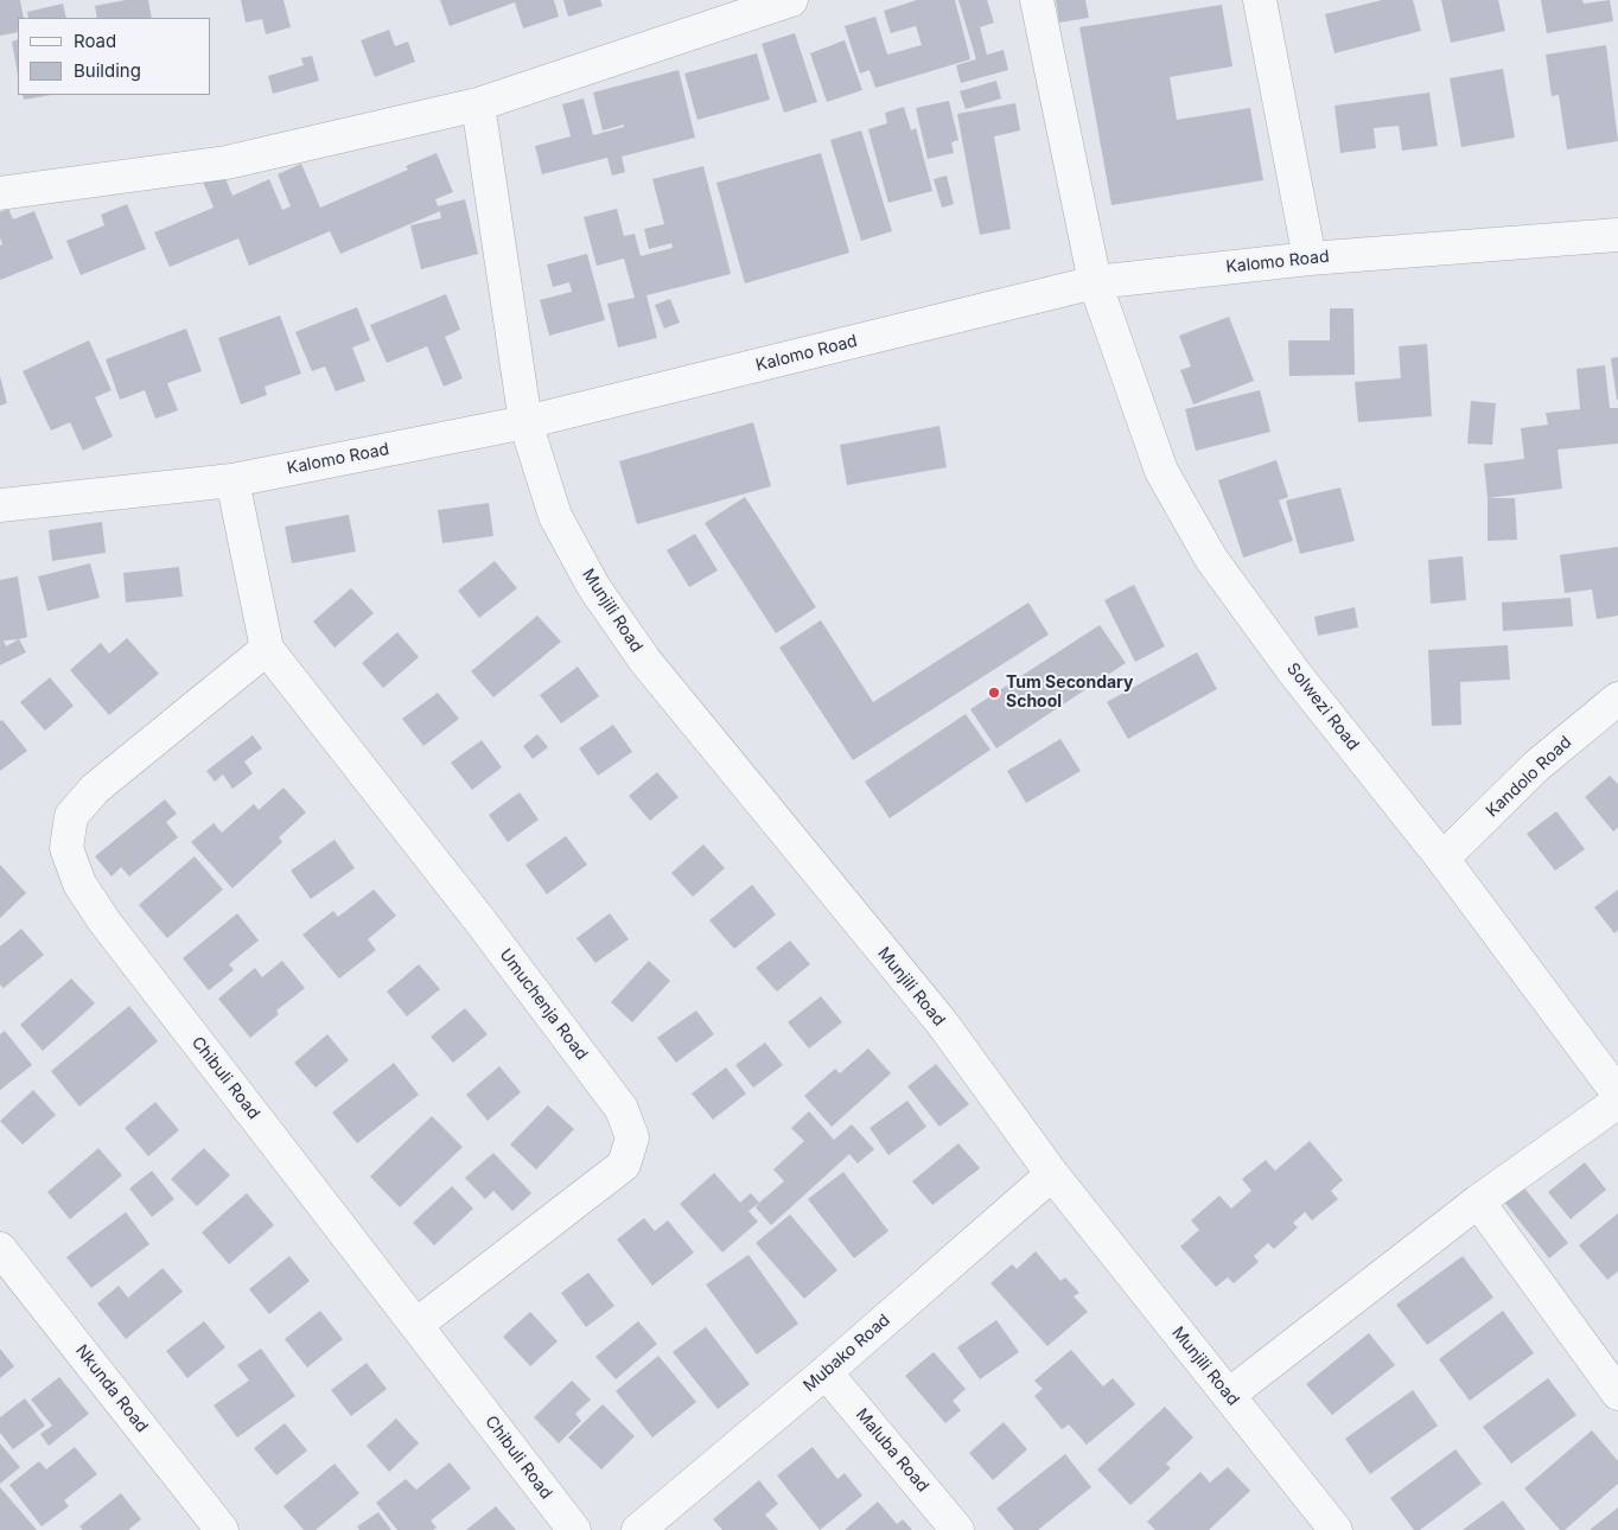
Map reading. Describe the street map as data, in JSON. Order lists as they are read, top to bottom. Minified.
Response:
{"streets":{"street":["Kalomo Road","Munjili Road","Solwezi Road","Kandolo Road","Umuchenja Road","Chibuli Road","Mubako Road","Nkunda Road","Maluba Road"]},"crossings":[["Kalomo Road","Munjili Road"],["Kalomo Road","Solwezi Road"],["Munjili Road","Mubako Road"],["Solwezi Road","Kandolo Road"],["Umuchenja Road","Chibuli Road"],["Mubako Road","Maluba Road"]],"places":["Tum Secondary School"],"legend":["Road","Building"]}
